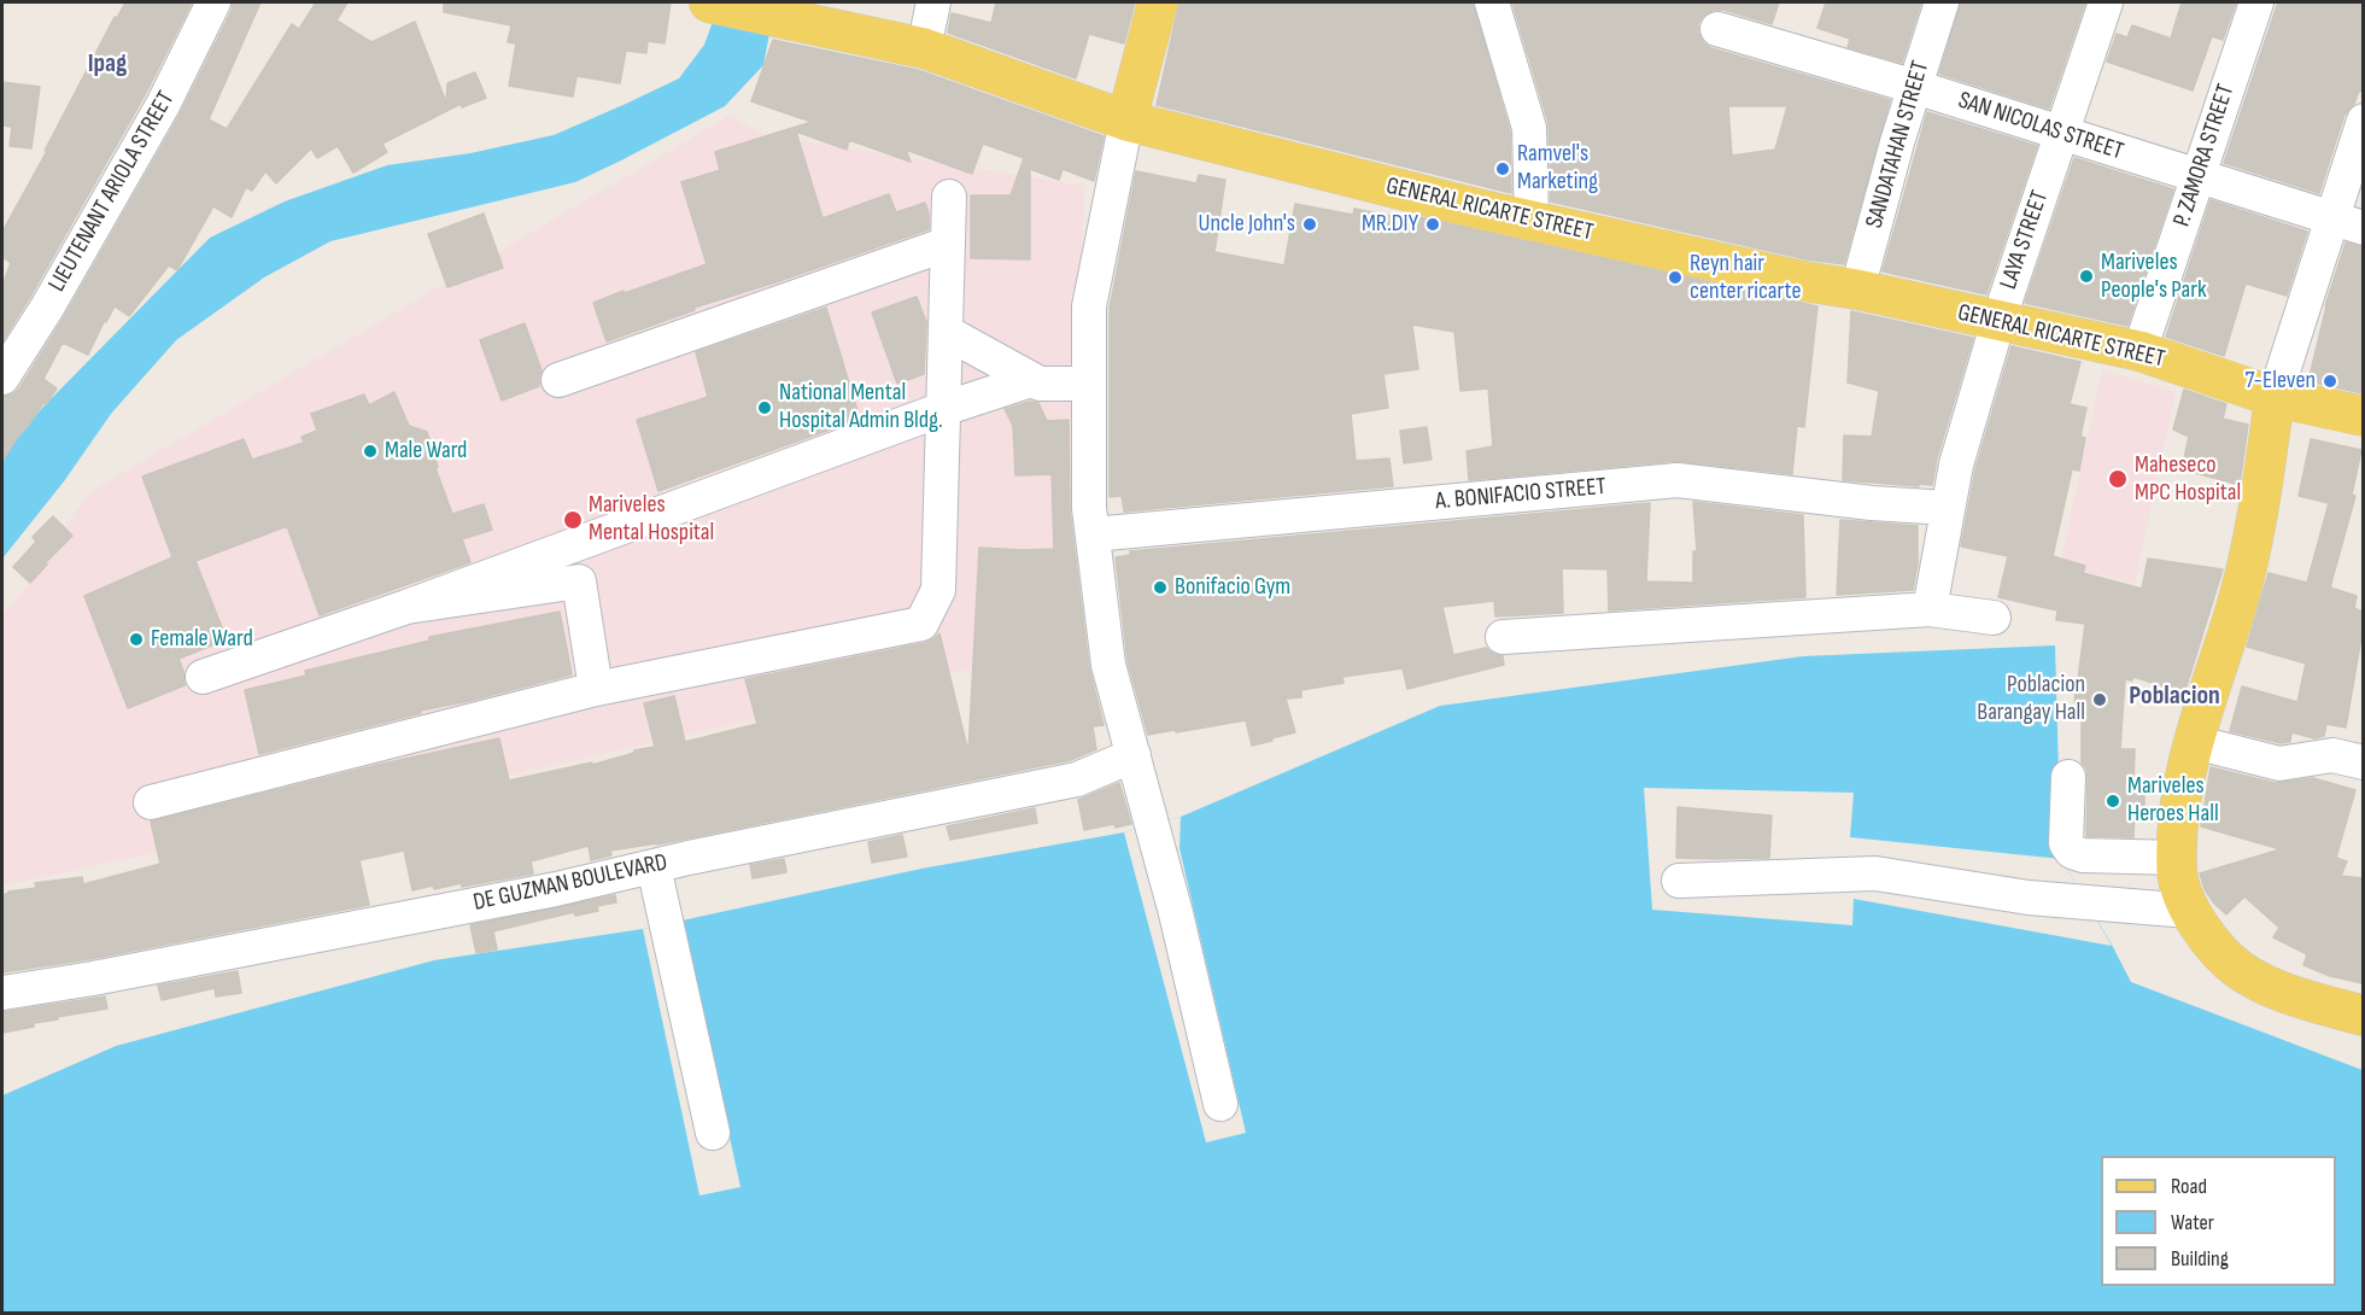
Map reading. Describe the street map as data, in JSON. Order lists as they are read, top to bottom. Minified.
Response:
{"streets":{"main road":["GENERAL RICARTE STREET"],"street":["SAN NICOLAS STREET","SANDATAHAN STREET","P. ZAMORA STREET","LIEUTENANT ARIOLA STREET","LAYA STREET","A. BONIFACIO STREET","DE GUZMAN BOULEVARD"]},"crossings":[["SAN NICOLAS STREET","SANDATAHAN STREET"],["SAN NICOLAS STREET","P. ZAMORA STREET"],["SAN NICOLAS STREET","LAYA STREET"],["SANDATAHAN STREET","GENERAL RICARTE STREET"],["P. ZAMORA STREET","GENERAL RICARTE STREET"],["GENERAL RICARTE STREET","LAYA STREET"],["LAYA STREET","A. BONIFACIO STREET"]],"districts":["Ipag","Poblacion"],"places":["Ramvel's Marketing","Uncle John's","MR.DIY","Mariveles People's Park","Reyn hair center ricarte","7-Eleven","National Mental Hospital Admin Bldg.","Male Ward","Maheseco MPC Hospital","Mariveles Mental Hospital","Bonifacio Gym","Female Ward","Poblacion Barangay Hall","Mariveles Heroes Hall"],"legend":["Road","Water","Building"]}
